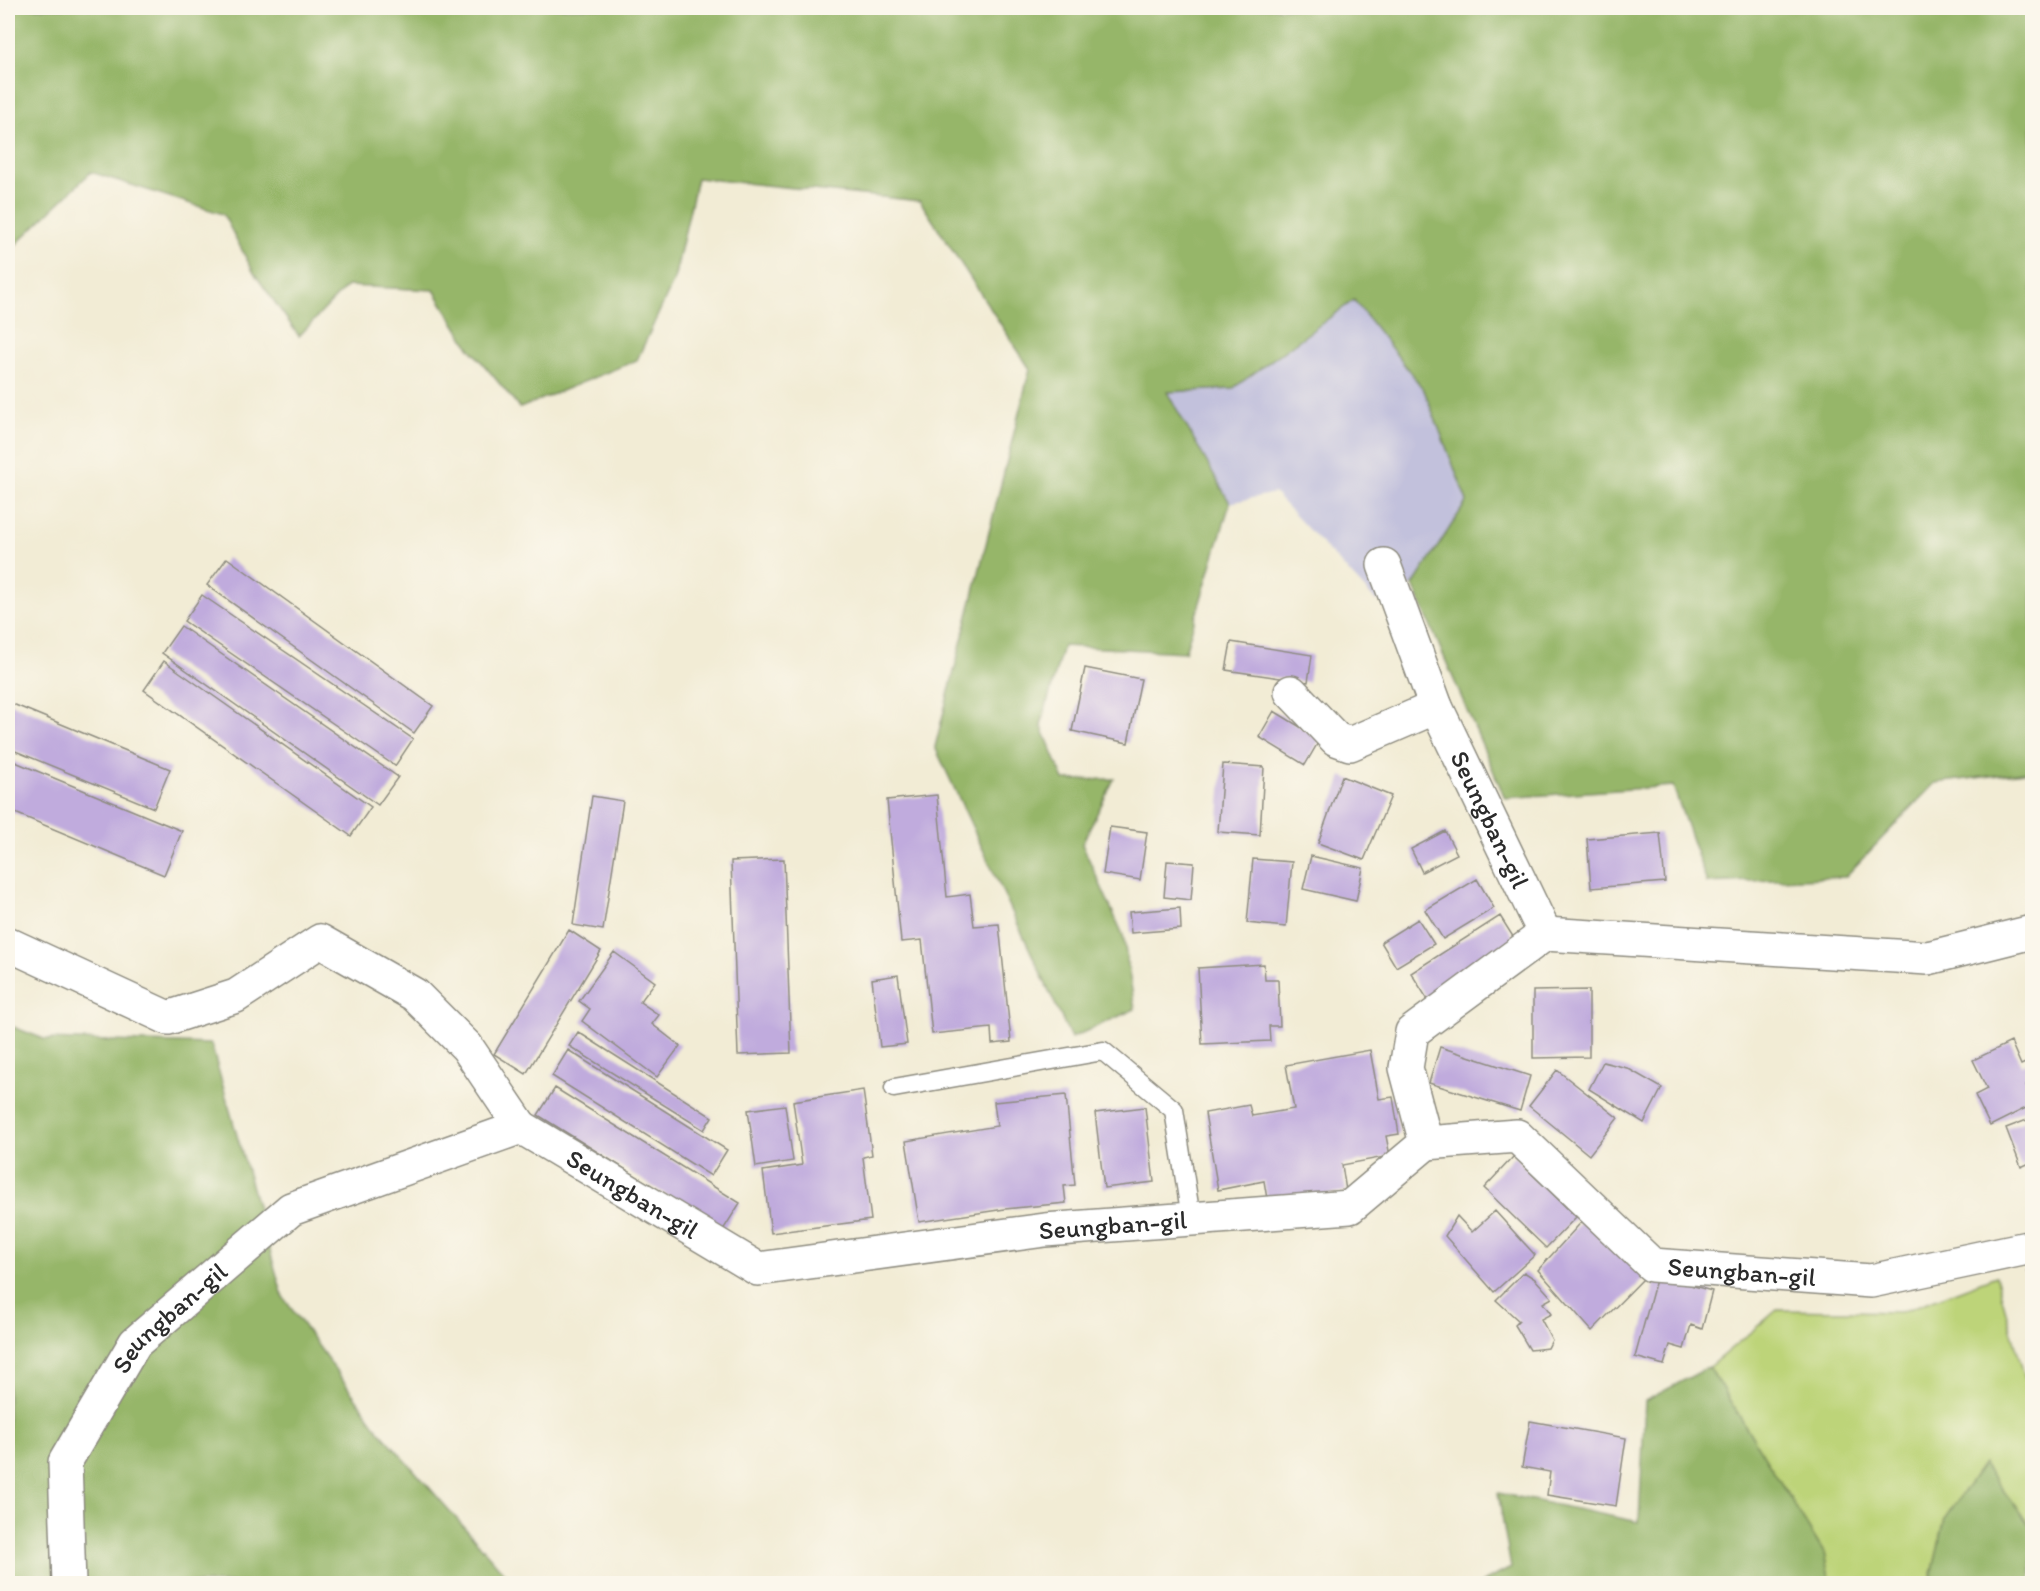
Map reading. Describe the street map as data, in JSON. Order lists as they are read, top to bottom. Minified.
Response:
{"streets":{"street":["Seungban-gil"]}}
